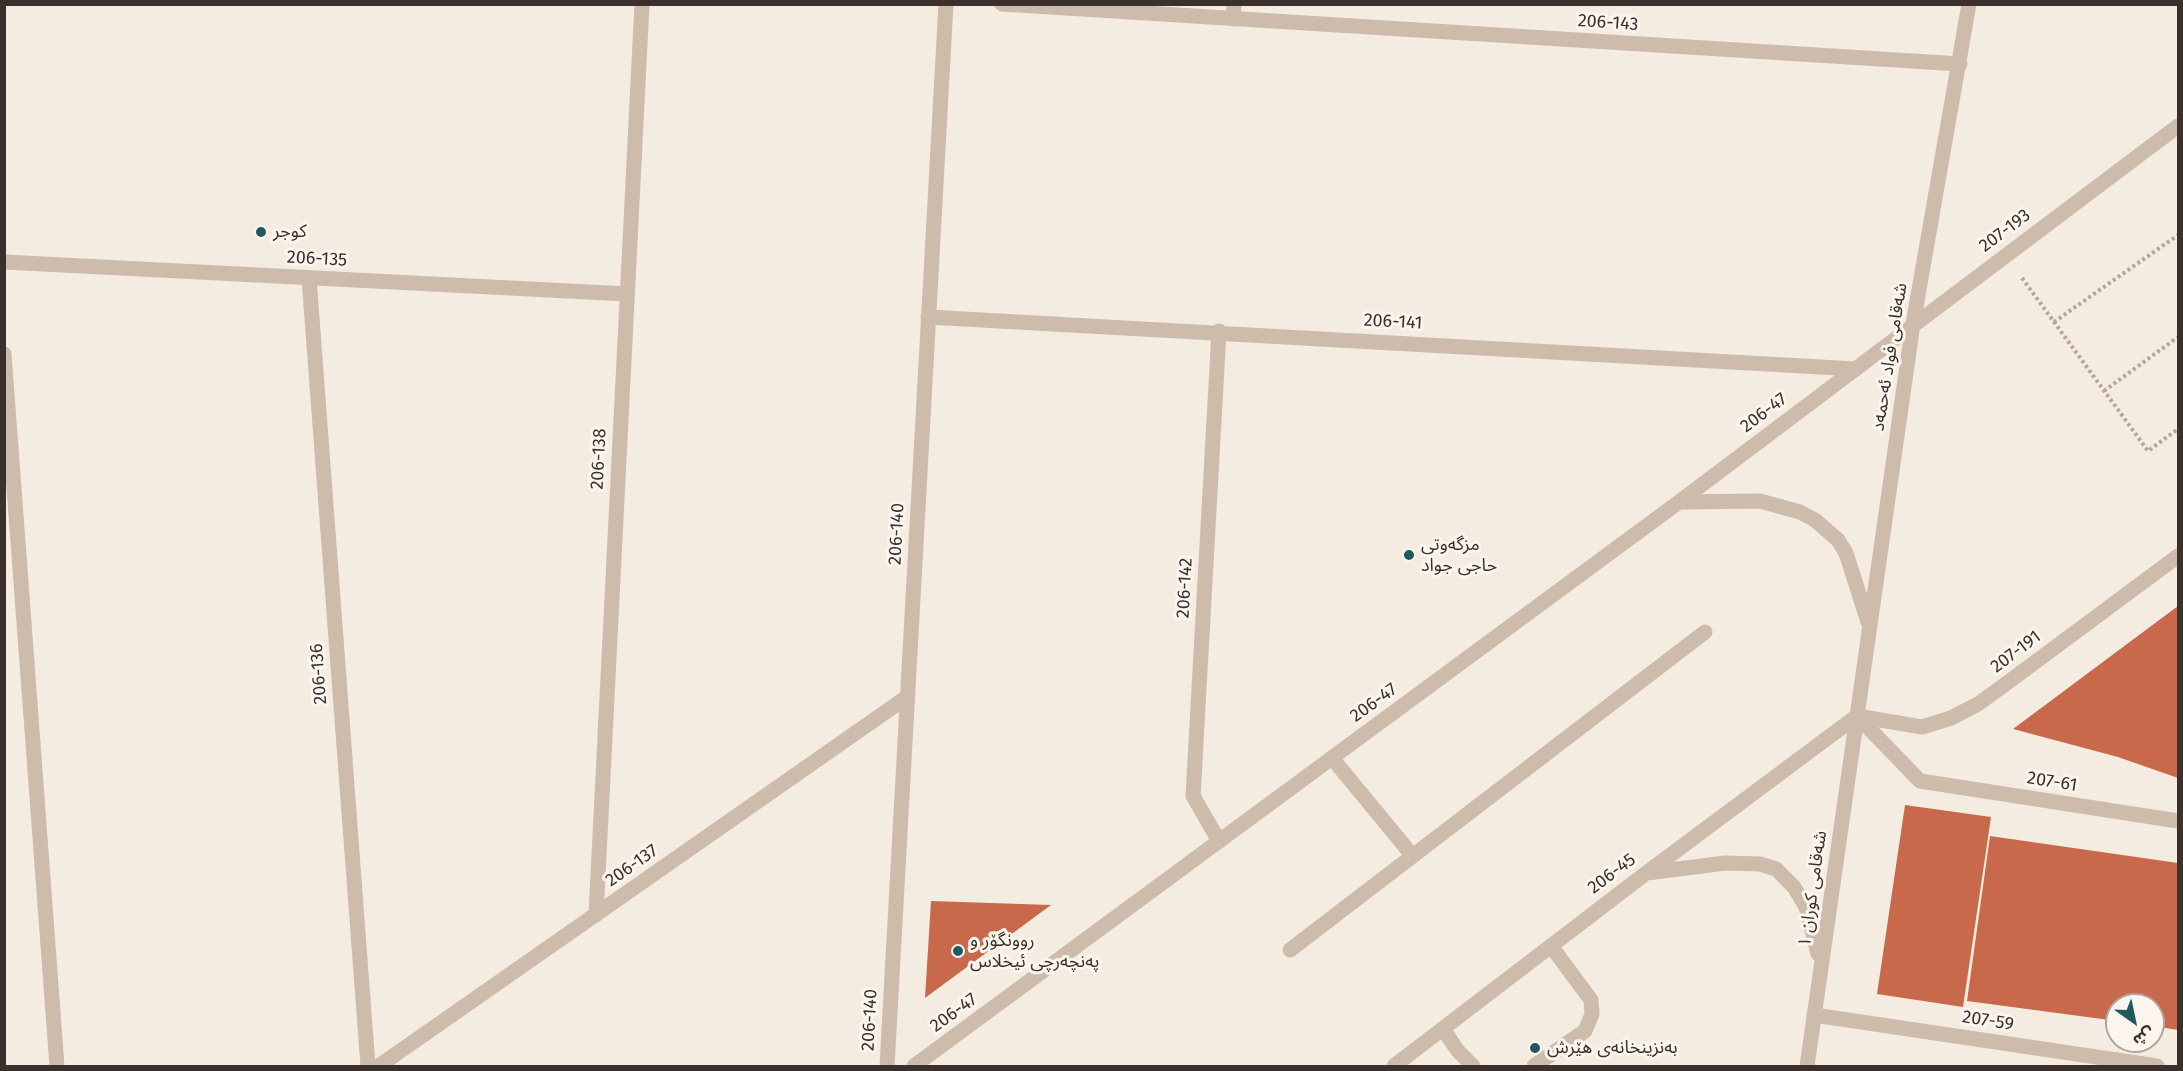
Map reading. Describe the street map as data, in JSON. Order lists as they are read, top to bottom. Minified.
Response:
{"streets":{"street":["206-143","207-193","206-135","206-141","شەقامی فواد ئەحمەد","206-47","206-138","206-140","206-142","207-191","206-136","207-61","206-137","206-45","شەقامی کوران ١","207-59"]},"crossings":[["206-143","شەقامی فواد ئەحمەد"],["207-193","206-141"],["207-193","شەقامی فواد ئەحمەد"],["207-193","206-47"],["206-135","206-138"],["206-135","206-136"],["206-141","206-47"],["206-141","206-140"],["206-141","206-142"],["شەقامی فواد ئەحمەد","207-191"],["شەقامی فواد ئەحمەد","207-61"],["شەقامی فواد ئەحمەد","206-45"],["شەقامی فواد ئەحمەد","شەقامی کوران ١"],["206-47","206-142"],["206-138","206-137"],["206-140","206-137"],["207-191","207-61"],["207-191","206-45"],["207-191","شەقامی کوران ١"],["207-61","206-45"],["207-61","شەقامی کوران ١"],["206-45","شەقامی کوران ١"],["شەقامی کوران ١","207-59"]],"places":["كوجر","مزگەوتی حاجی جواد","روونگۆر و په‌نچه‌رچی ئیخلاس","بەنزینخانەی هێرش"],"north":"bottom right"}
